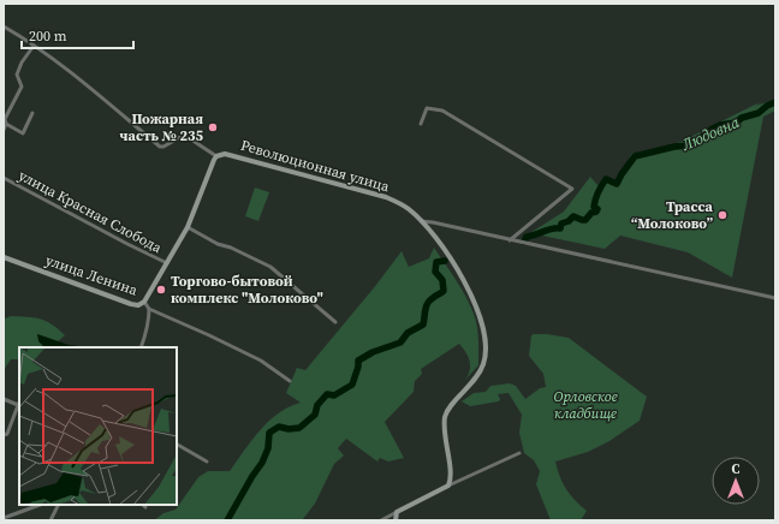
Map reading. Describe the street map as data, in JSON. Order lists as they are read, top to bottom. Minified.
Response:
{"streets":{"main road":["Революционная улица","улица Ленина"],"street":["улица Красная Слобода"]},"crossings":[["улица Красная Слобода","улица Ленина"]],"water":["Людовна"],"parks":["Орловское кладбище"],"places":["Пожарная часть № 235","Трасса “Молоково”","Торгово-бытовой комплекс \"Молоково\""],"scale_bar":"200 m","north":"top"}
